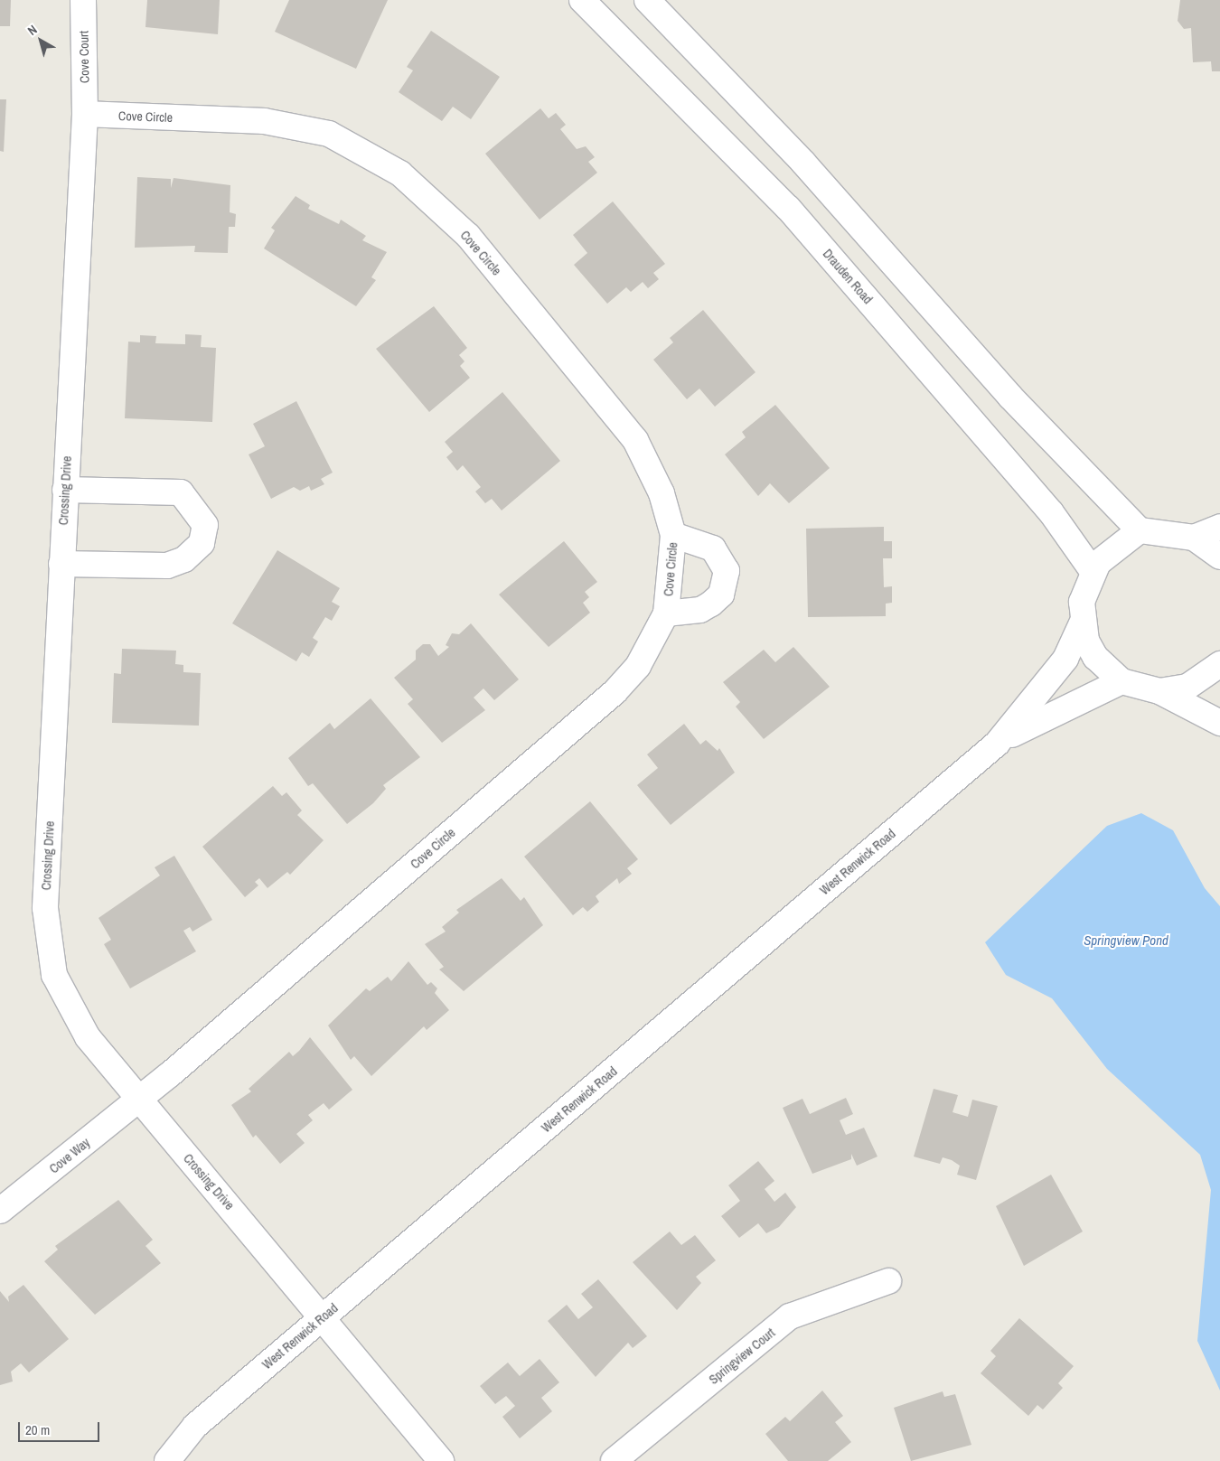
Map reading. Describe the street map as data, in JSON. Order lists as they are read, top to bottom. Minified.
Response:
{"streets":{"street":["Cove Court","Cove Circle","Drauden Road","Crossing Drive","West Renwick Road","Cove Way","Springview Court"]},"crossings":[["Cove Court","Cove Circle"],["Cove Court","Crossing Drive"],["Cove Circle","Crossing Drive"],["Cove Circle","Cove Way"],["Crossing Drive","West Renwick Road"],["Crossing Drive","Cove Way"]],"water":["Springview Pond"],"scale_bar":"20 m","north":"top left"}
